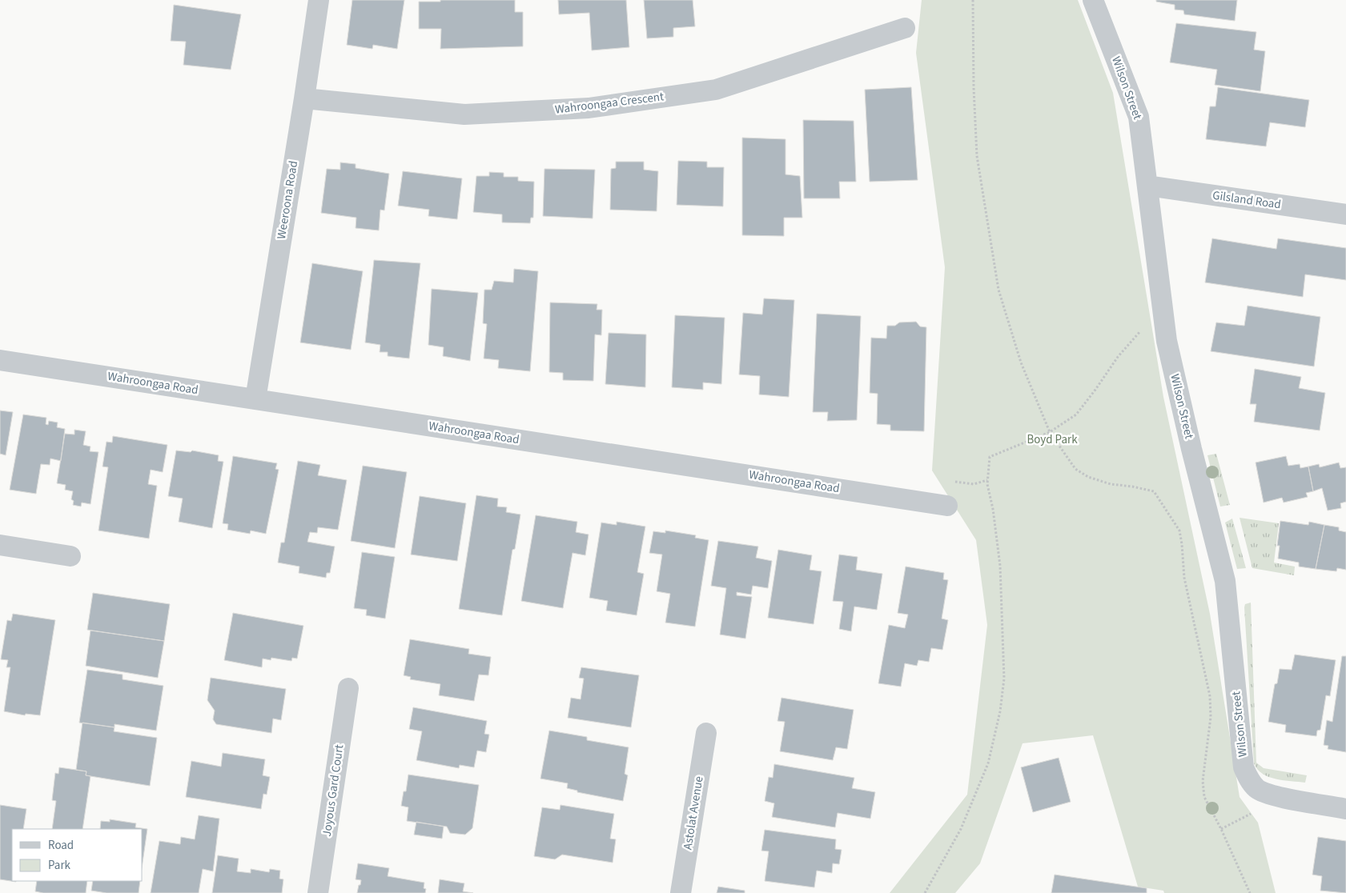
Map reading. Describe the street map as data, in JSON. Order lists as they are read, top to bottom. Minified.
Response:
{"streets":{"street":["Wilson Street","Wahroongaa Crescent","Weeroona Road","Gilsland Road","Wahroongaa Road","Joyous Gard Court","Astolat Avenue"]},"crossings":[["Wilson Street","Gilsland Road"],["Wahroongaa Crescent","Weeroona Road"],["Weeroona Road","Wahroongaa Road"]],"parks":["Boyd Park"],"legend":["Road","Park"]}
